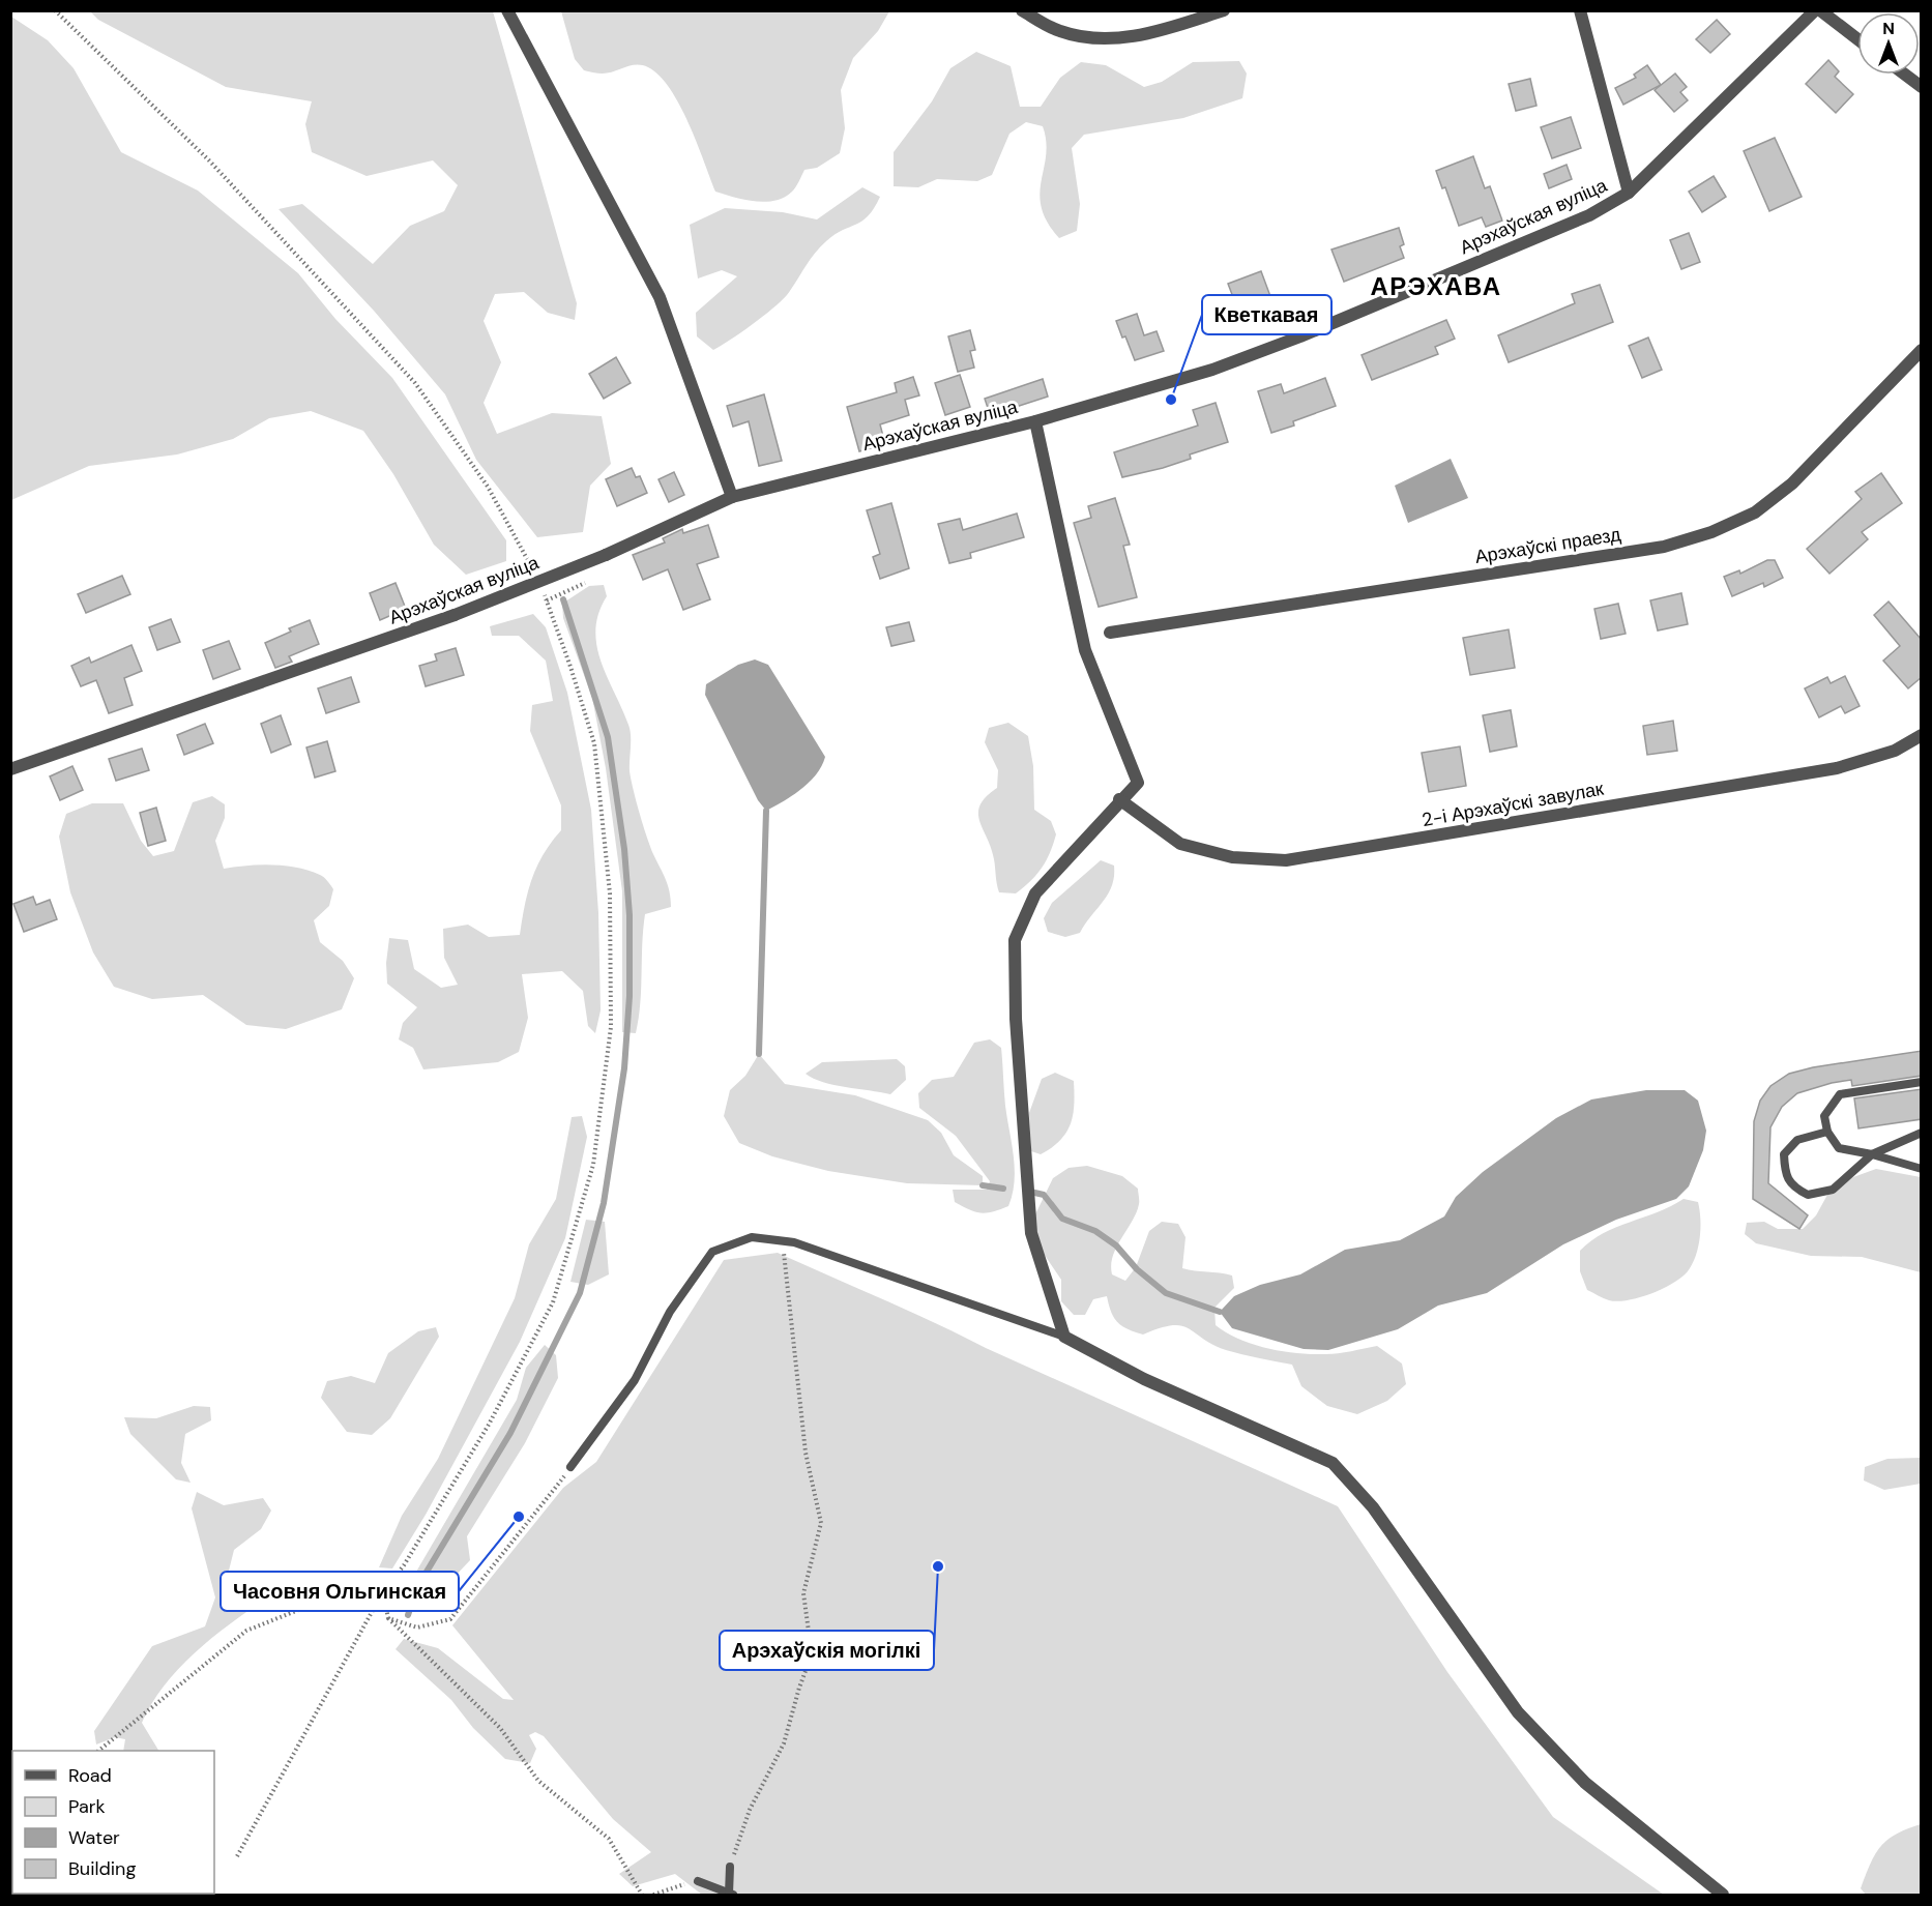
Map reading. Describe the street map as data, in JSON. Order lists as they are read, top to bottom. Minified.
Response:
{"streets":{"street":["Арэхаўская вуліца","Арэхаўскі праезд","2-і Арэхаўскі завулак"]},"districts":["АРЭХАВА"],"places":["Кветкавая","Часовня Ольгинская","Арэхаўскія могілкі"],"legend":["Road","Park","Water","Building"],"north":"top"}
